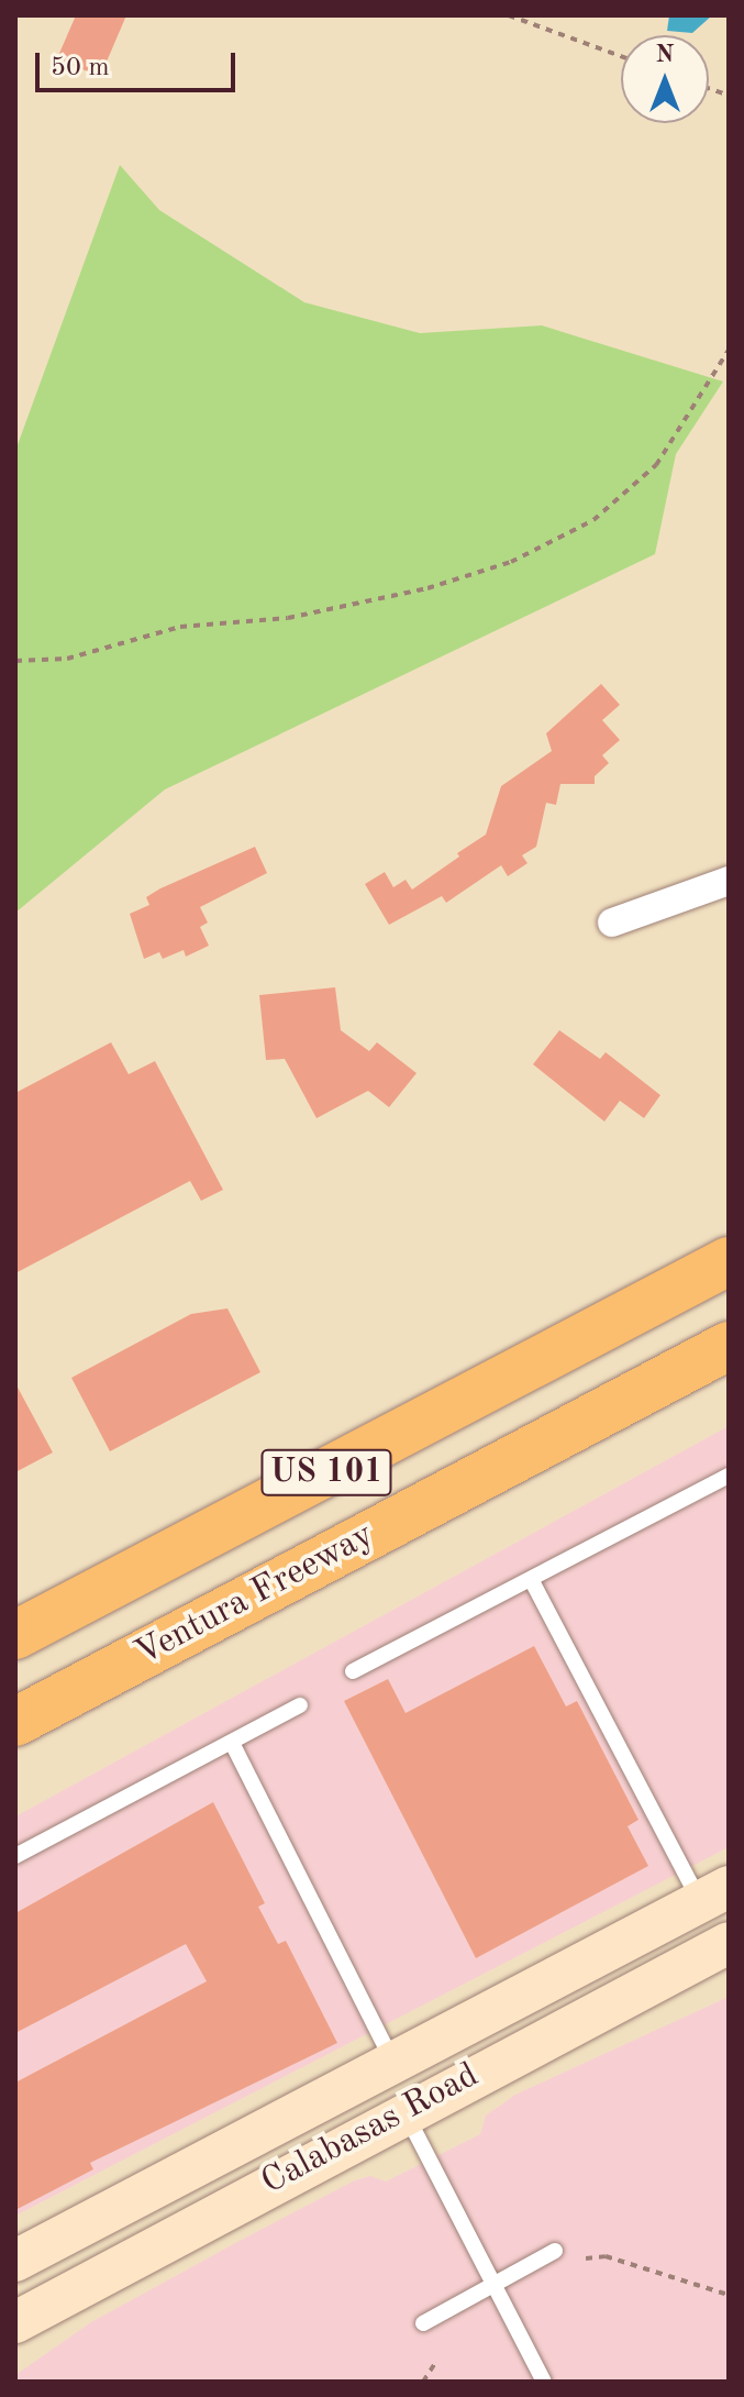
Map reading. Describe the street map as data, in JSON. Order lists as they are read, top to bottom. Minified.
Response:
{"streets":{"highway":["US 101","Ventura Freeway"],"main road":["Calabasas Road"]},"scale_bar":"50 m","north":"top"}
